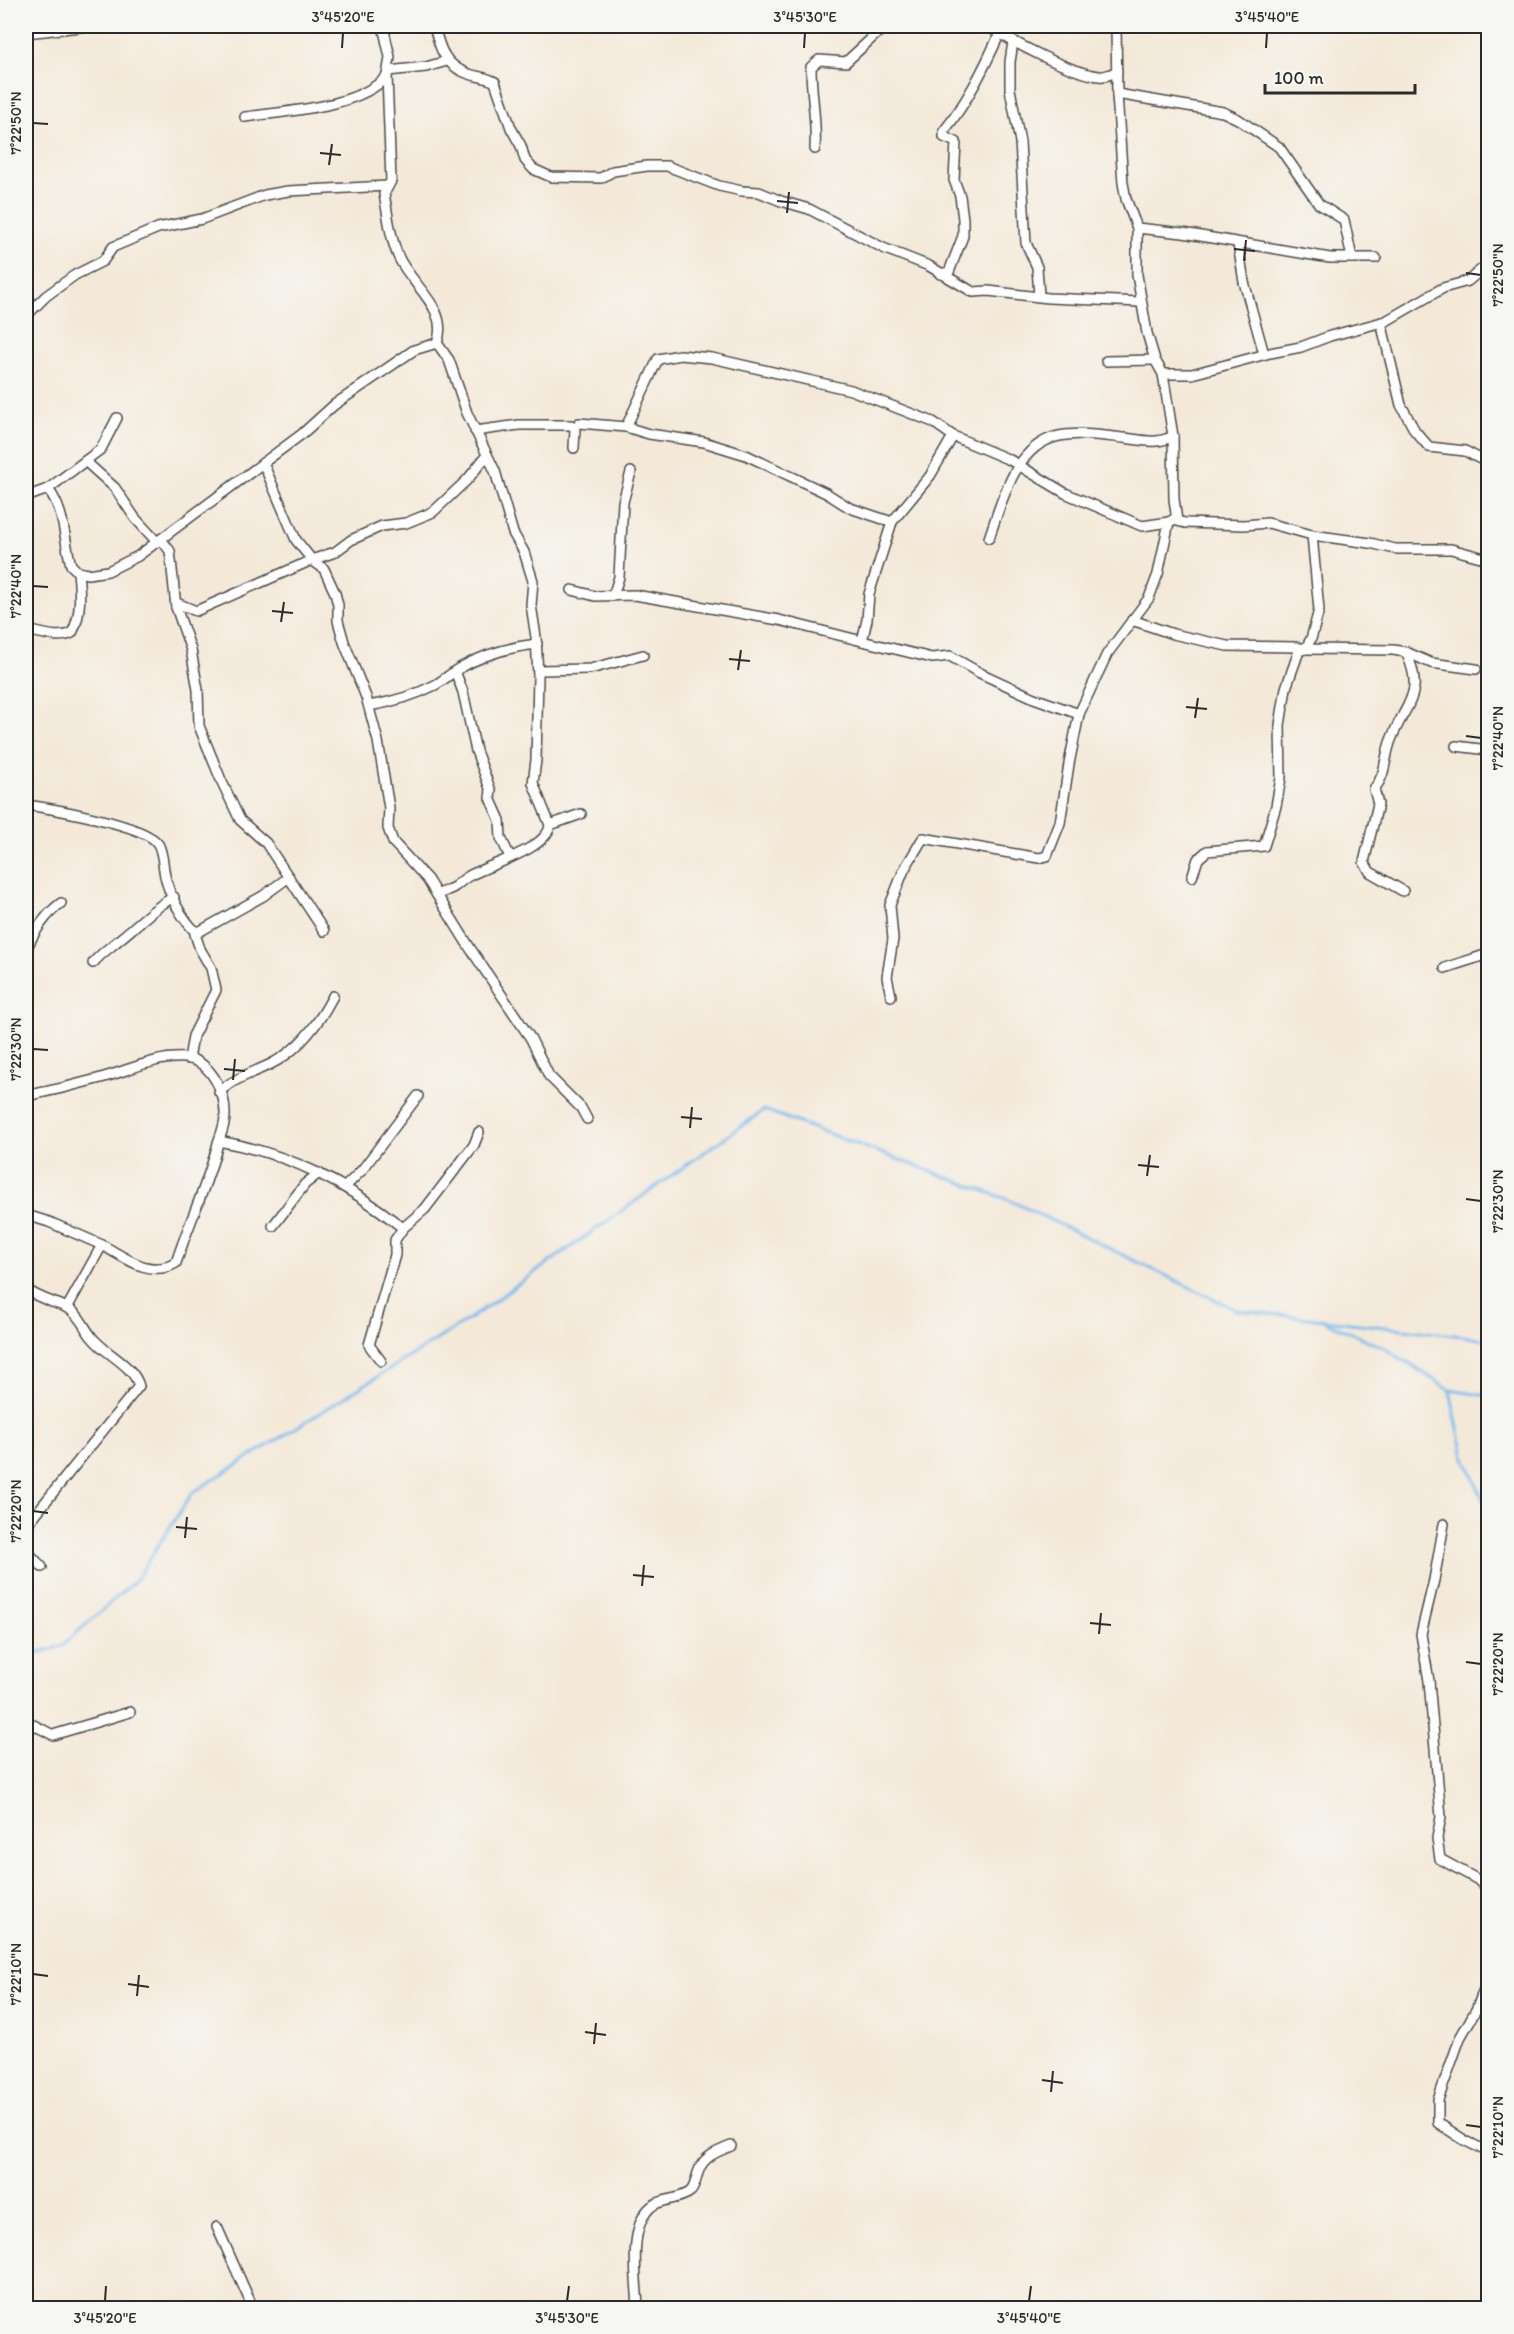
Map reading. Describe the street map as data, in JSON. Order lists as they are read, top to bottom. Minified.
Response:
{"scale_bar":"100 m","coordinates":["3°45'20\"E","3°45'30\"E","3°45'40\"E","7°22'50\"N","7°22'40\"N","7°22'30\"N","7°22'20\"N","7°22'10\"N"]}
